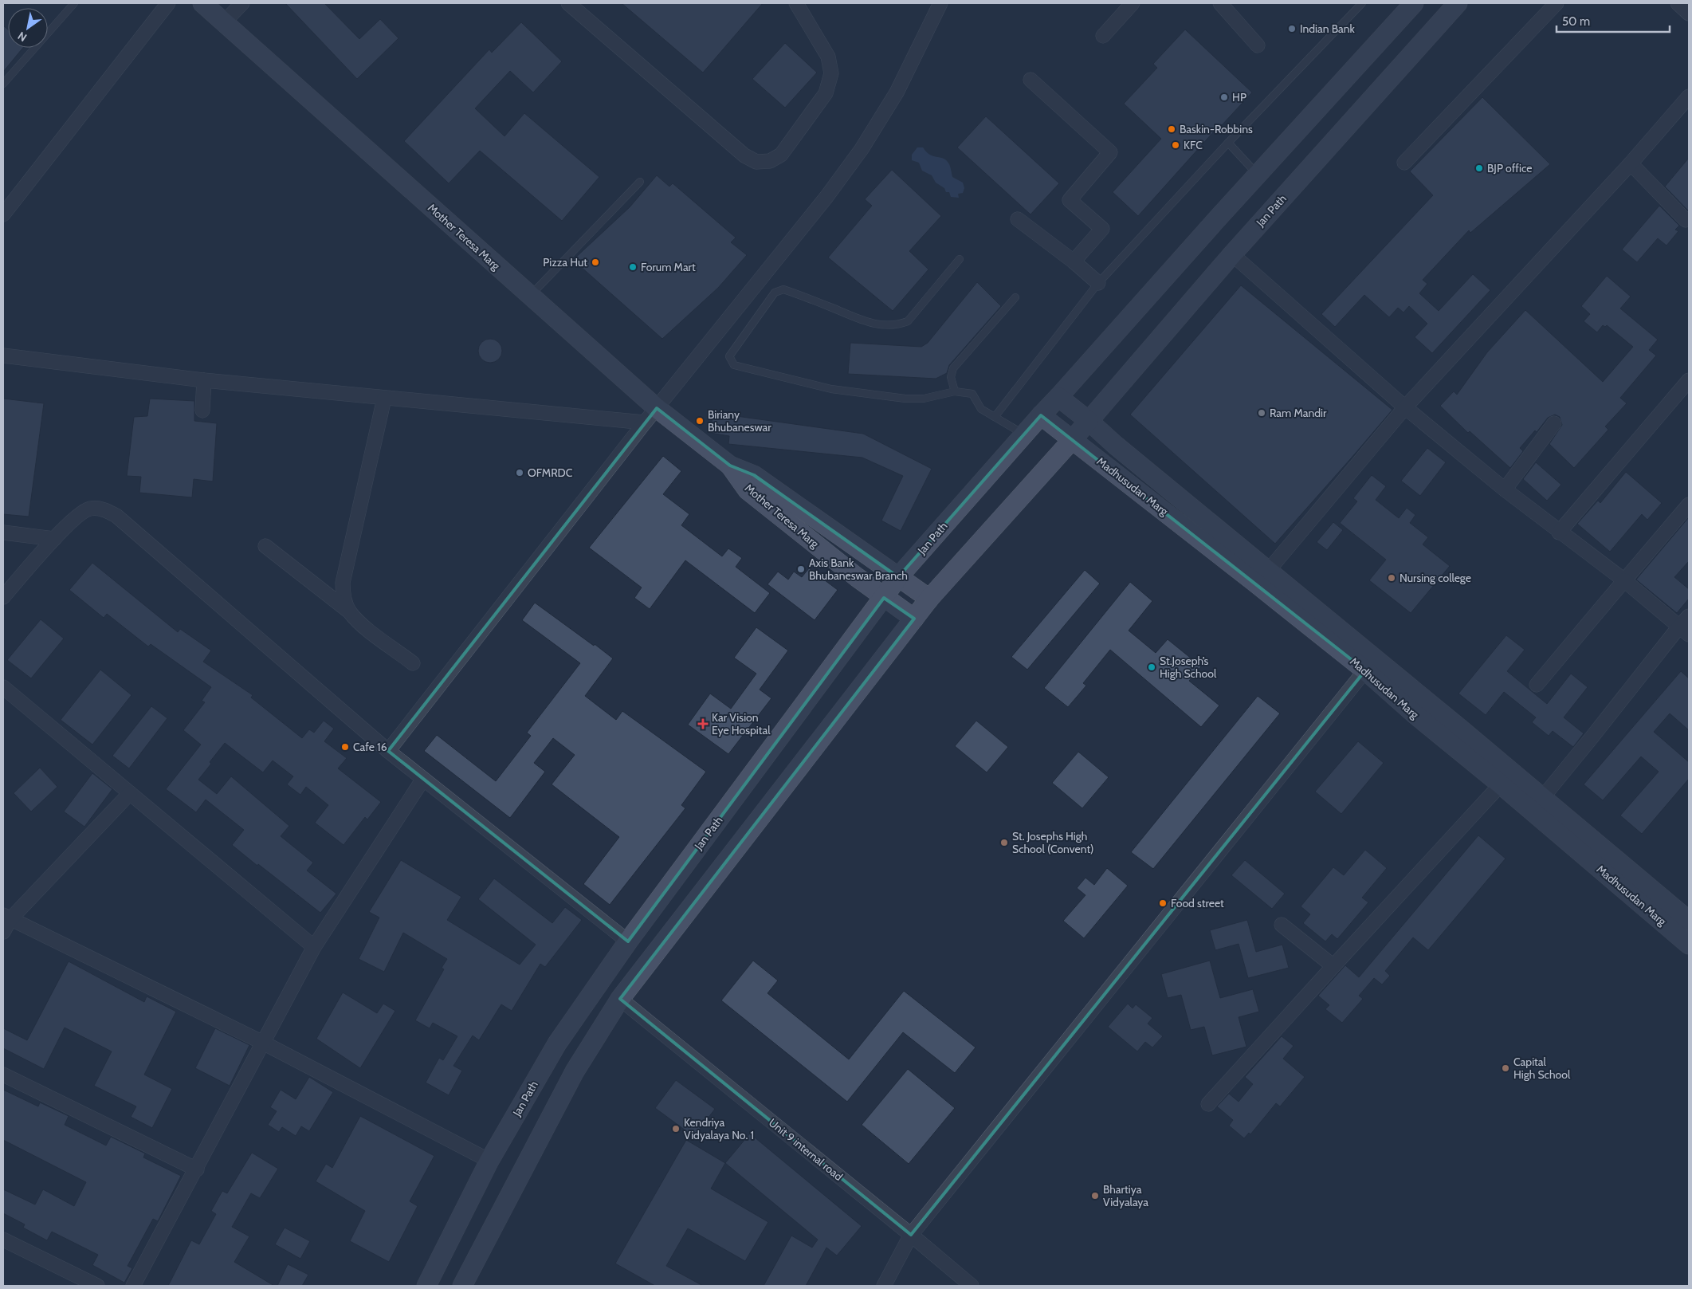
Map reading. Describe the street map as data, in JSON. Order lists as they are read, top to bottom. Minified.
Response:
{"streets":{"main road":["Jan Path","Mother Teresa Marg","Madhusudan Marg"],"street":["Unit 9 internal road"]},"crossings":[["Jan Path","Mother Teresa Marg"],["Jan Path","Madhusudan Marg"]],"places":{"other":["Indian Bank","HP","Baskin-Robbins","KFC","BJP office","Pizza Hut","Forum Mart","Ram Mandir","Biriany Bhubaneswar","OFMRDC","Axis Bank Bhubaneswar Branch","Nursing college","St.Joseph’s High School","Cafe 16","St. Josephs High School (Convent)","Food street","Capital High School","Kendriya Vidyalaya No. 1","Bhartiya Vidyalaya"],"health":["Kar Vision Eye Hospital"]},"scale_bar":"50 m","north":"bottom left"}
